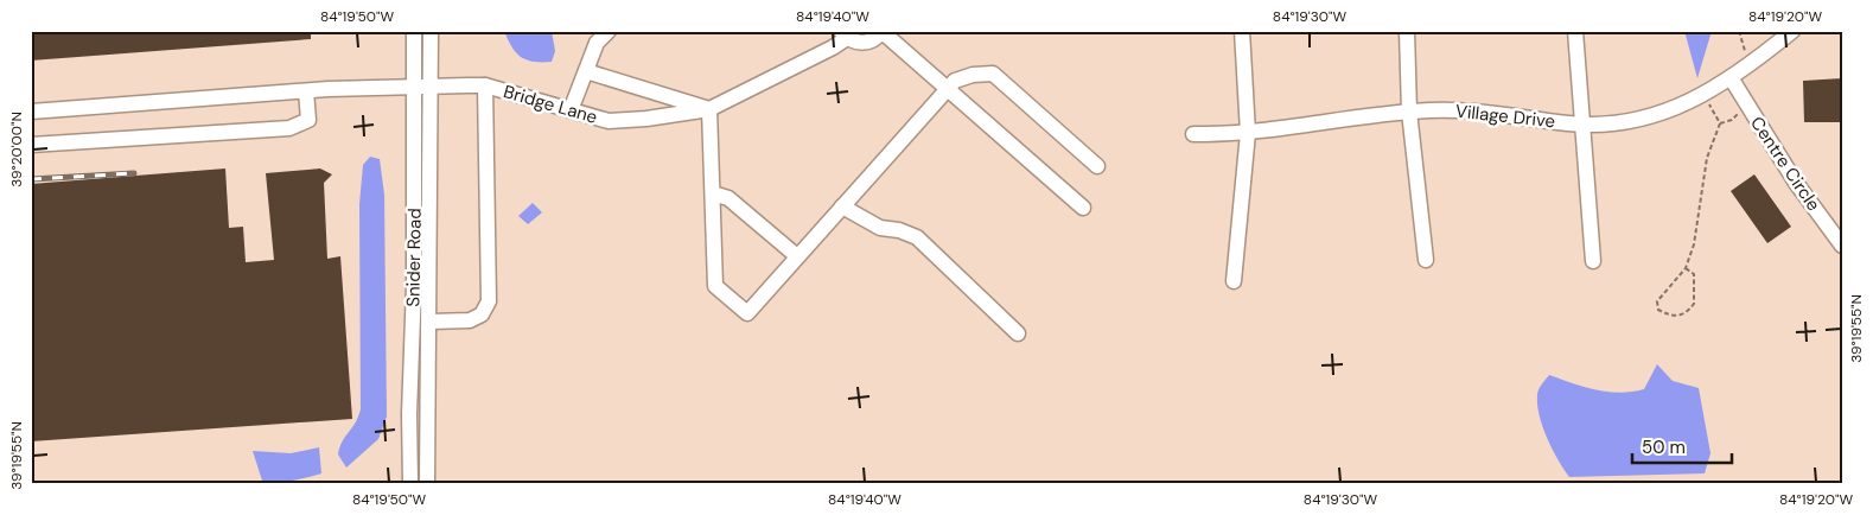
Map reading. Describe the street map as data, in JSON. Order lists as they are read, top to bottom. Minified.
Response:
{"streets":{"street":["Bridge Lane","Village Drive","Centre Circle","Snider Road"]},"crossings":[["Bridge Lane","Snider Road"],["Village Drive","Centre Circle"]],"scale_bar":"50 m","coordinates":["84°19'50\"W","84°19'40\"W","84°19'30\"W","84°19'20\"W","39°20'00\"N","39°19'55\"N"]}
